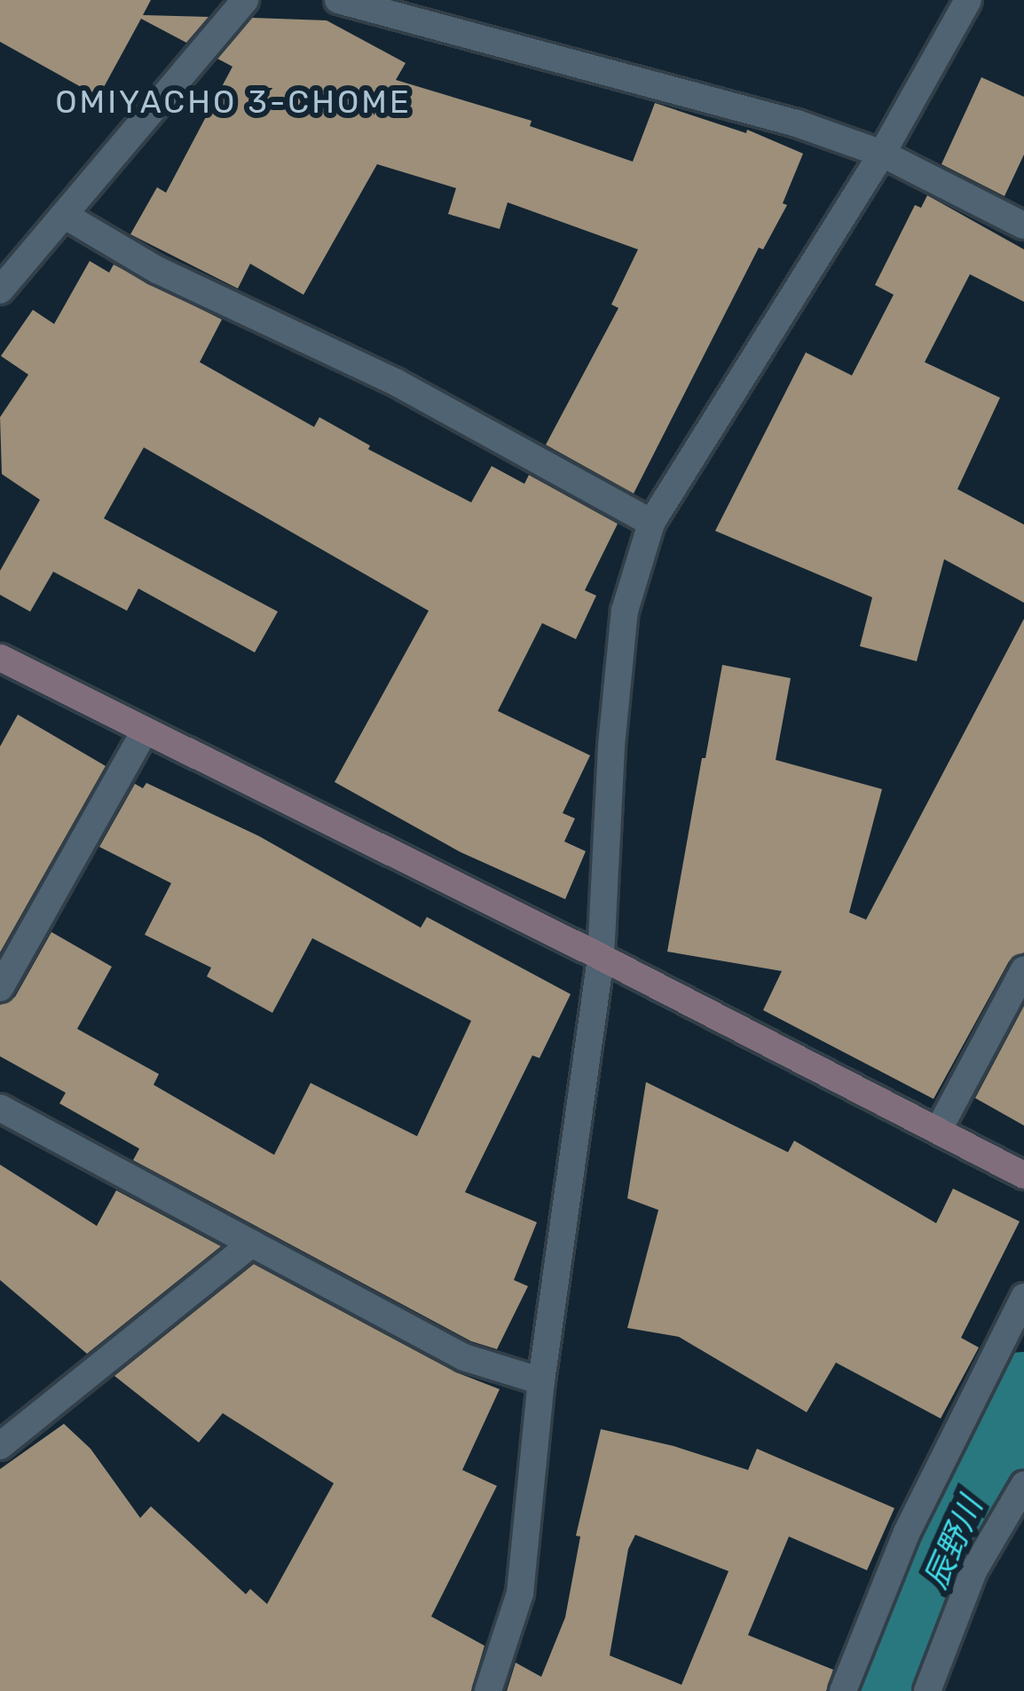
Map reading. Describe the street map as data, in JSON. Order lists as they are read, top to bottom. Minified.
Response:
{"districts":["OMIYACHO 3-CHOME"],"water":["辰野川"]}
